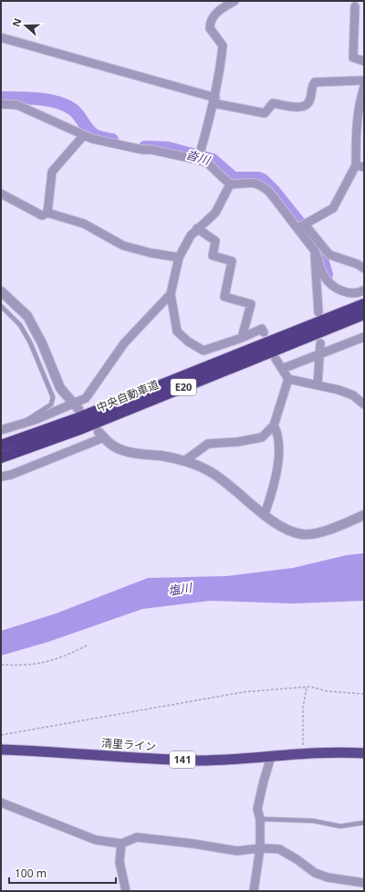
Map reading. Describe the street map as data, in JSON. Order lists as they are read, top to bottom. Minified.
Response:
{"streets":{"highway":["E20","中央自動車道","清里ライン","141"]},"water":["沓川","塩川"],"scale_bar":"100 m","north":"left"}
